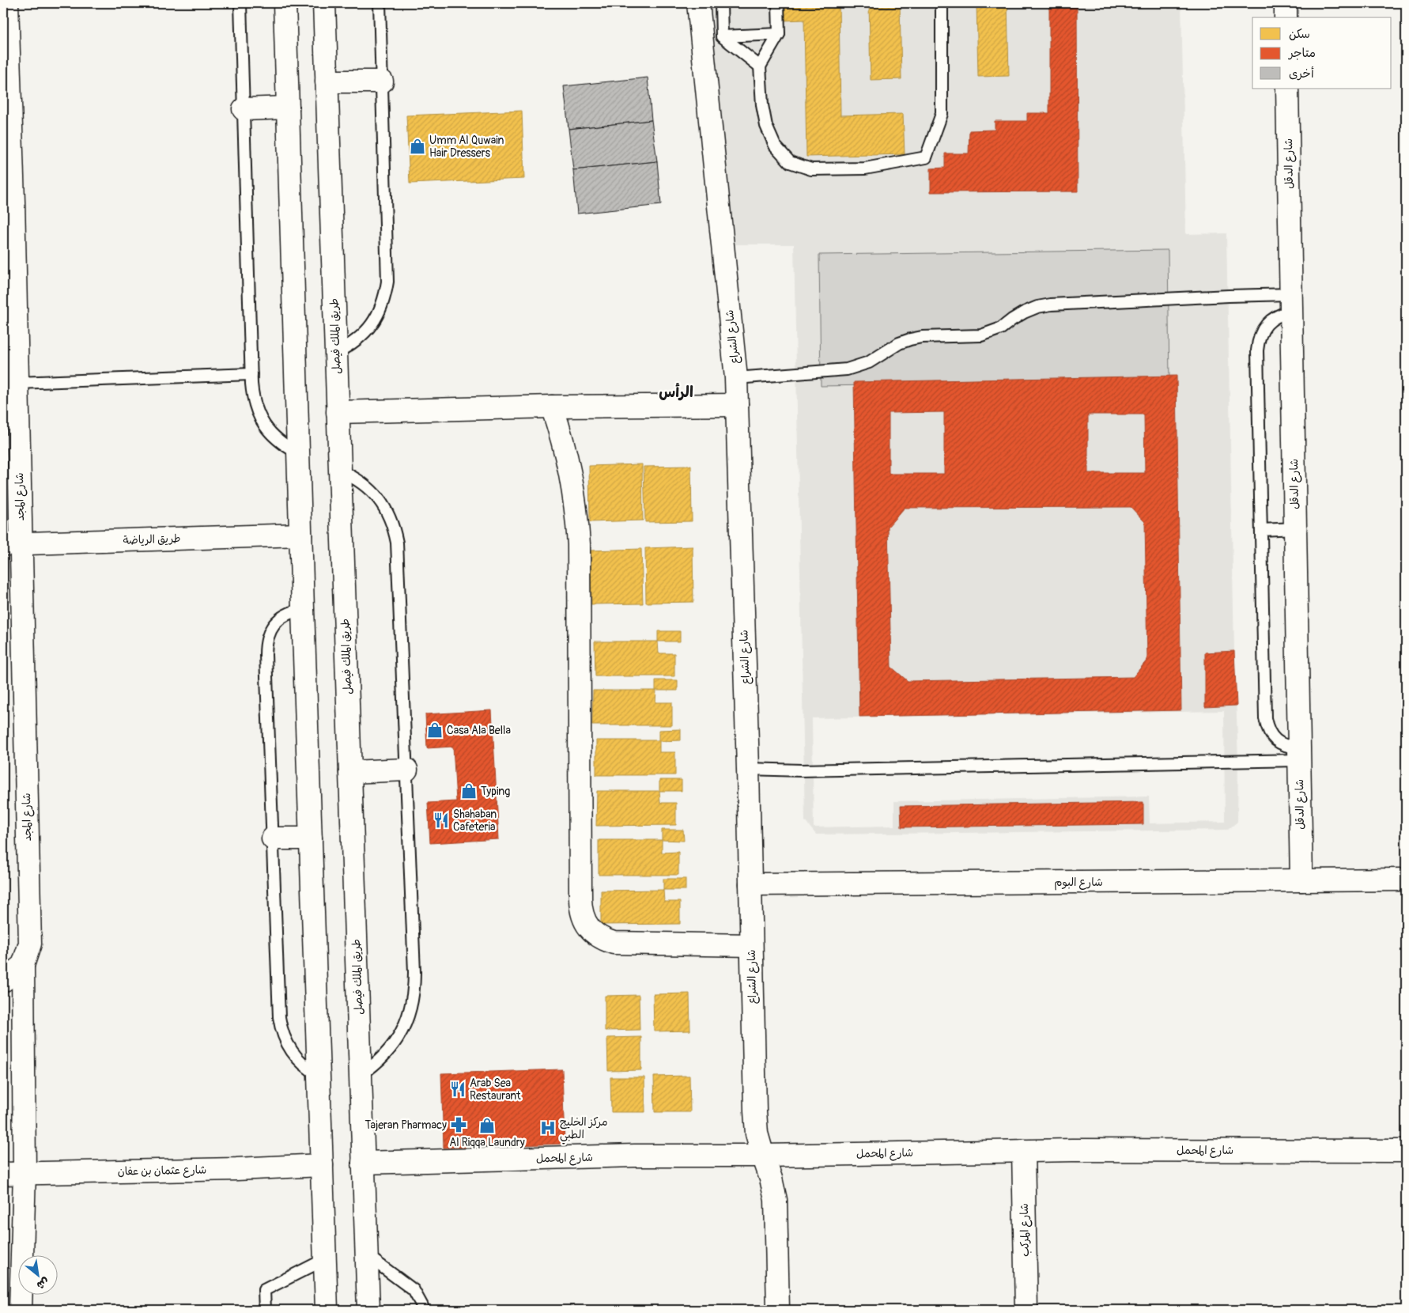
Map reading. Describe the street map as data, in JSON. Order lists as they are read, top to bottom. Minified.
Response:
{"streets":{"street":["شارع الدقل","طريق الملك فيصل","شارع الشراع","شارع المجد","طريق الرياضة","شارع البوم","شارع المحمل","شارع عثمان بن عفان","شارع المركب"]},"crossings":[["شارع الدقل","شارع البوم"],["طريق الملك فيصل","شارع المحمل"],["شارع الشراع","شارع البوم"],["شارع الشراع","شارع المحمل"],["شارع المجد","طريق الرياضة"],["شارع المحمل","شارع المركب"]],"districts":["الرأس"],"places":{"shop":["Umm Al Quwain Hair Dressers","Casa Ala Bella","Typing","Al Riqqa Laundry"],"restaurant":["Shahaban Cafeteria","Arab Sea Restaurant"],"pharmacy":["Tajeran Pharmacy"],"hospital":["مركز الخليج الطبي"]},"legend":["سكن","متاجر","أخرى"],"north":"bottom right"}
